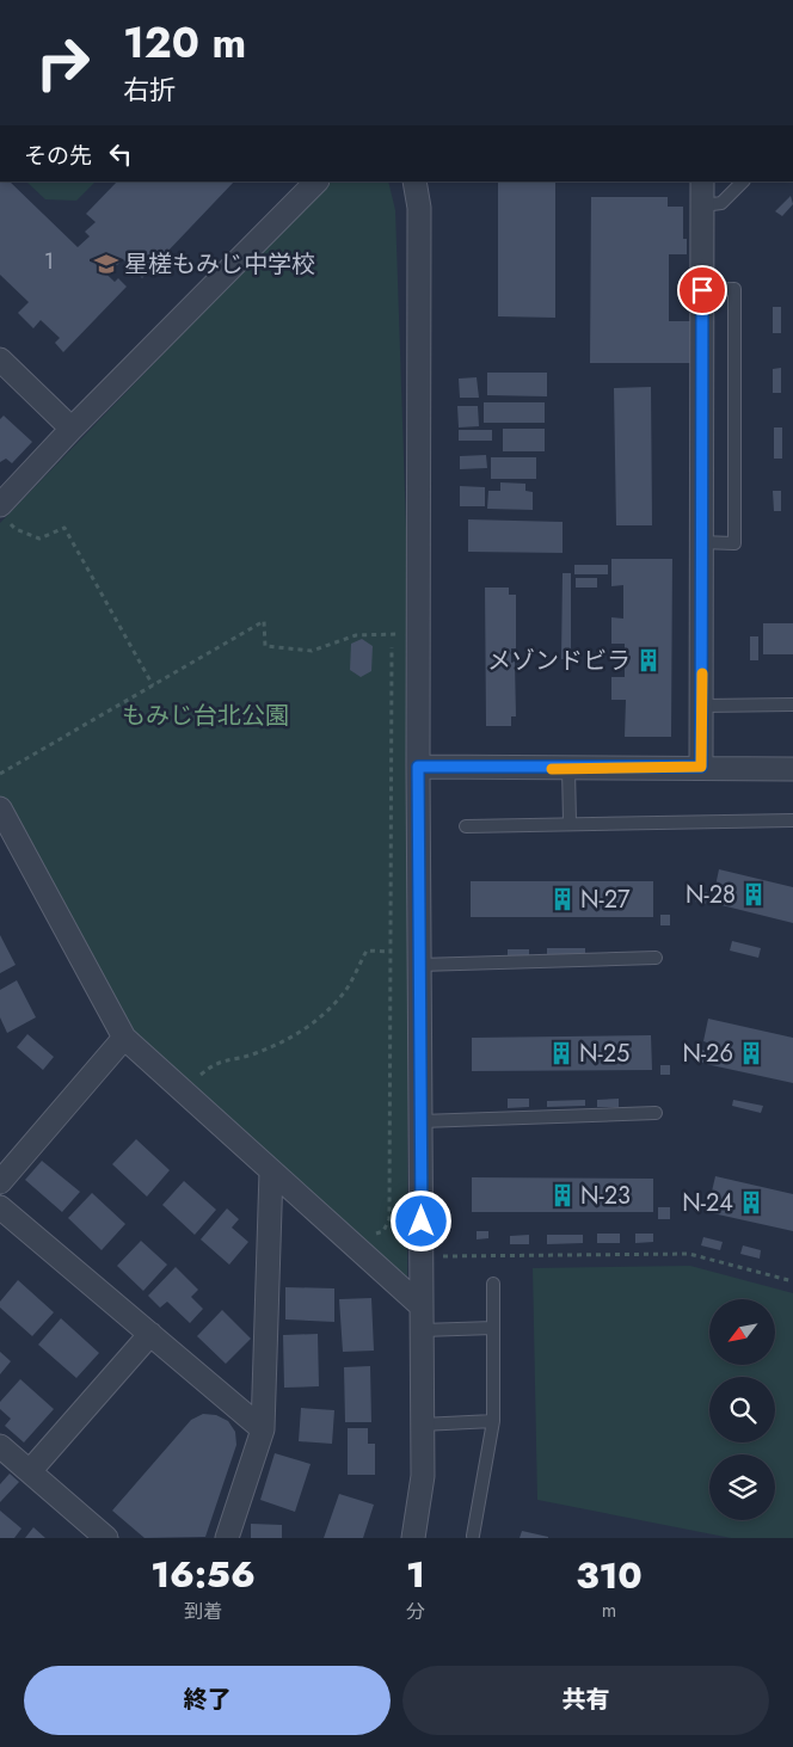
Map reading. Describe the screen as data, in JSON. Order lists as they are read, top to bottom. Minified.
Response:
{"parks":["もみじ台北公園"],"places":{"school or university":["星槎もみじ中学校"],"building":["メゾンドビラ","N-28","N-27","N-25","N-26","N-23","N-24"]},"house_numbers":["1"],"north":"bottom left","page":{"turn":["120 m","右折"],"then":"その先","eta":["16:56","到着","1","分","310","m"],"buttons":["終了","共有"]}}
